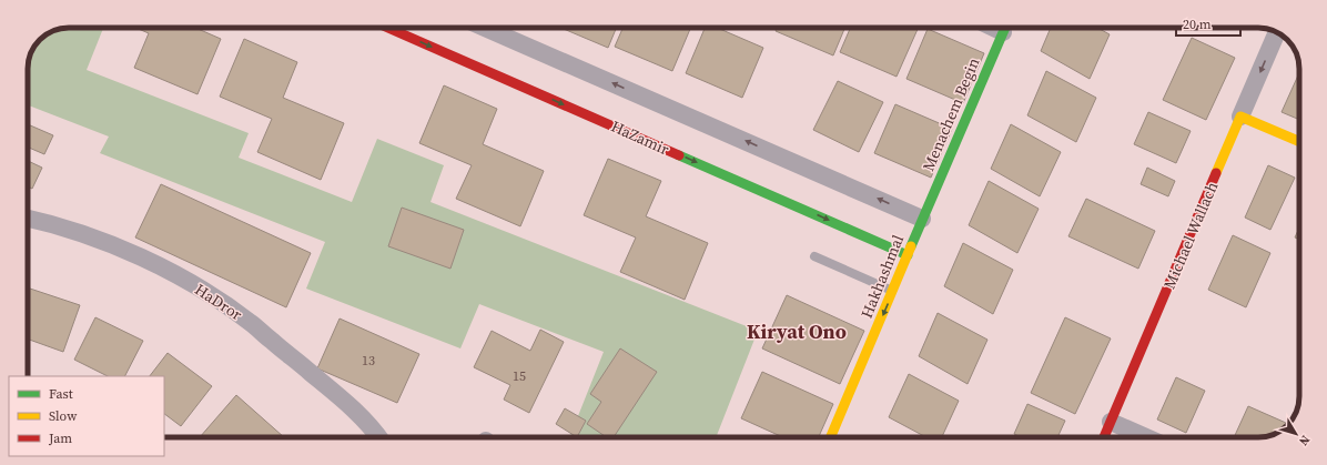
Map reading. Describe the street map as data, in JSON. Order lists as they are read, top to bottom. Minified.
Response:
{"streets":{"street":["Menachem Begin","HaZamir","Michael Wallach","Hakhashmal","HaDror"]},"crossings":[["Menachem Begin","Hakhashmal"],["HaZamir","Hakhashmal"]],"one_way":["Hakhashmal"],"districts":["Kiryat Ono"],"house_numbers":["13","15"],"legend":["Fast","Slow","Jam"],"scale_bar":"20 m","north":"bottom right"}
